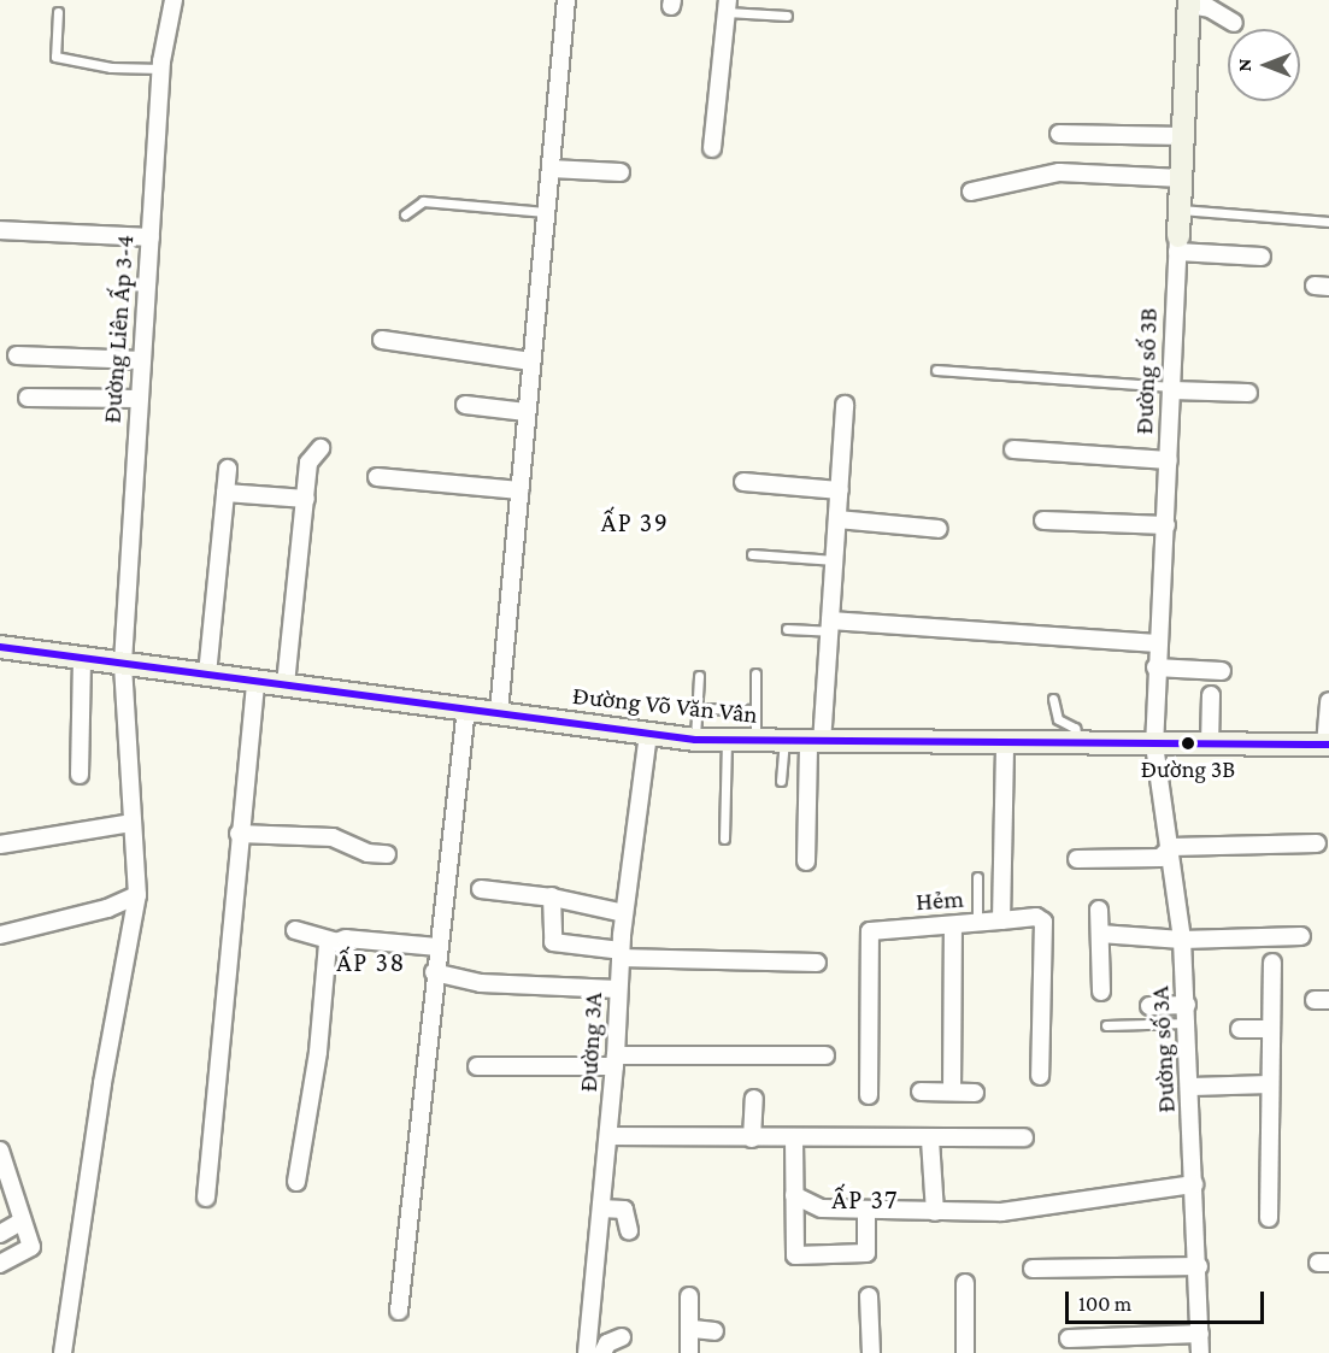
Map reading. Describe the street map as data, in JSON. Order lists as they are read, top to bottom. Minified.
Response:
{"streets":{"street":["Đường Liên Ấp 3-4","Đường số 3B","Đường Võ Văn Vân","Hẻm","Đường 3A","Đường số 3A"]},"crossings":[["Đường Liên Ấp 3-4","Đường Võ Văn Vân"],["Đường số 3B","Đường Võ Văn Vân"],["Đường số 3B","Đường số 3A"],["Đường Võ Văn Vân","Hẻm"],["Đường Võ Văn Vân","Đường 3A"],["Đường Võ Văn Vân","Đường số 3A"]],"districts":["ẤP 39","ẤP 38","ẤP 37"],"places":["Đường 3B"],"scale_bar":"100 m","north":"left"}
